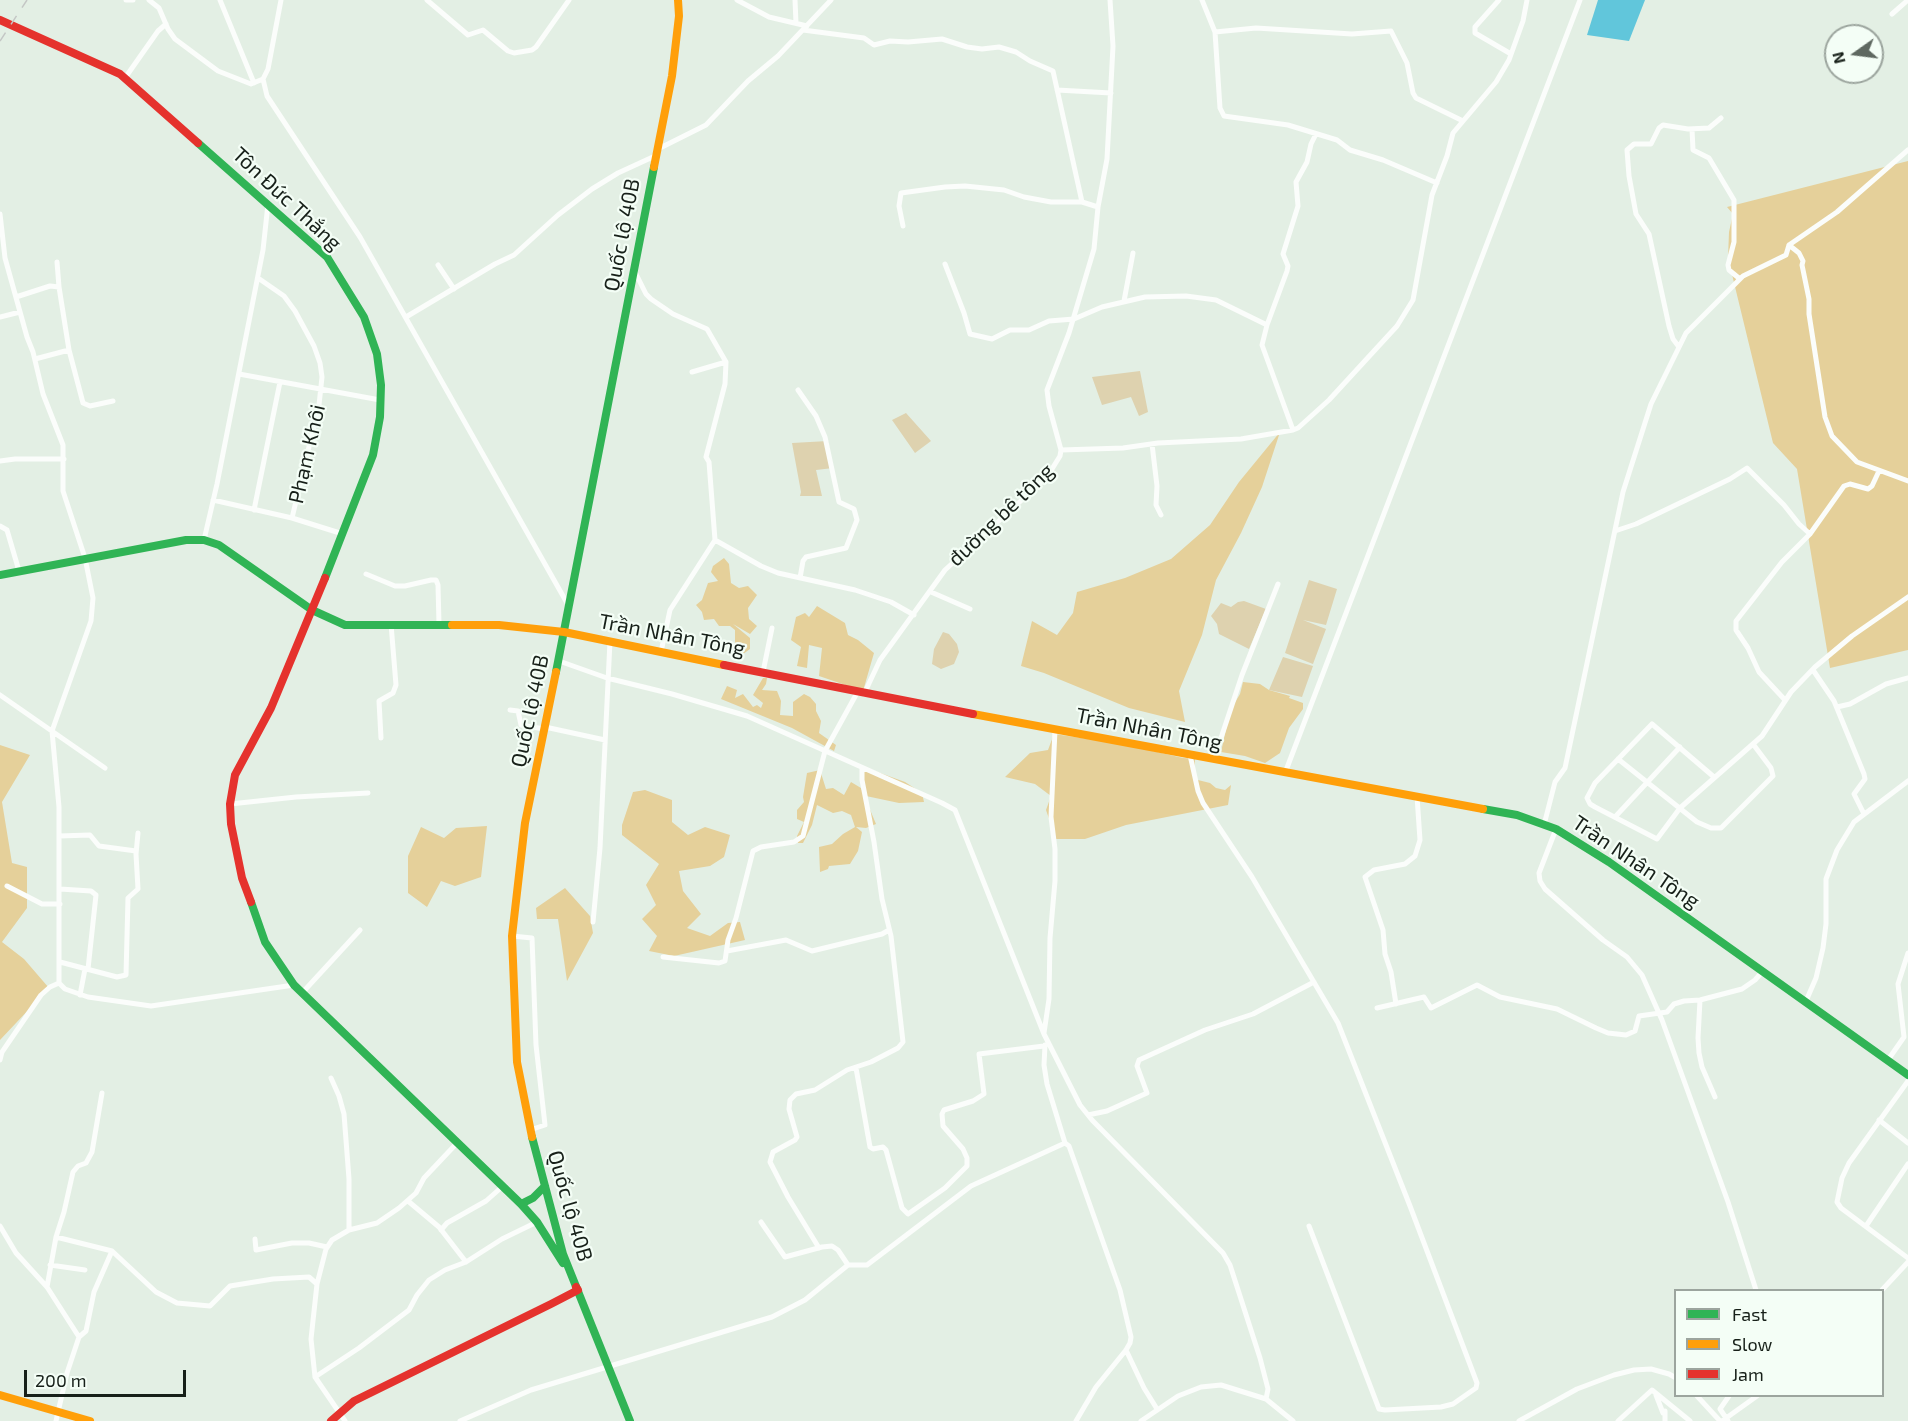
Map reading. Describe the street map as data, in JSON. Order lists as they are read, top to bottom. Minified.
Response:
{"streets":{"main road":["Tôn Đức Thắng","Quốc lộ 40B","Trần Nhân Tông"],"street":["Phạm Khôi","đường bê tông"]},"crossings":[["Tôn Đức Thắng","Quốc lộ 40B"],["Tôn Đức Thắng","Trần Nhân Tông"],["Quốc lộ 40B","Trần Nhân Tông"],["đường bê tông","Trần Nhân Tông"]],"legend":["Fast","Slow","Jam"],"scale_bar":"200 m","north":"left"}
